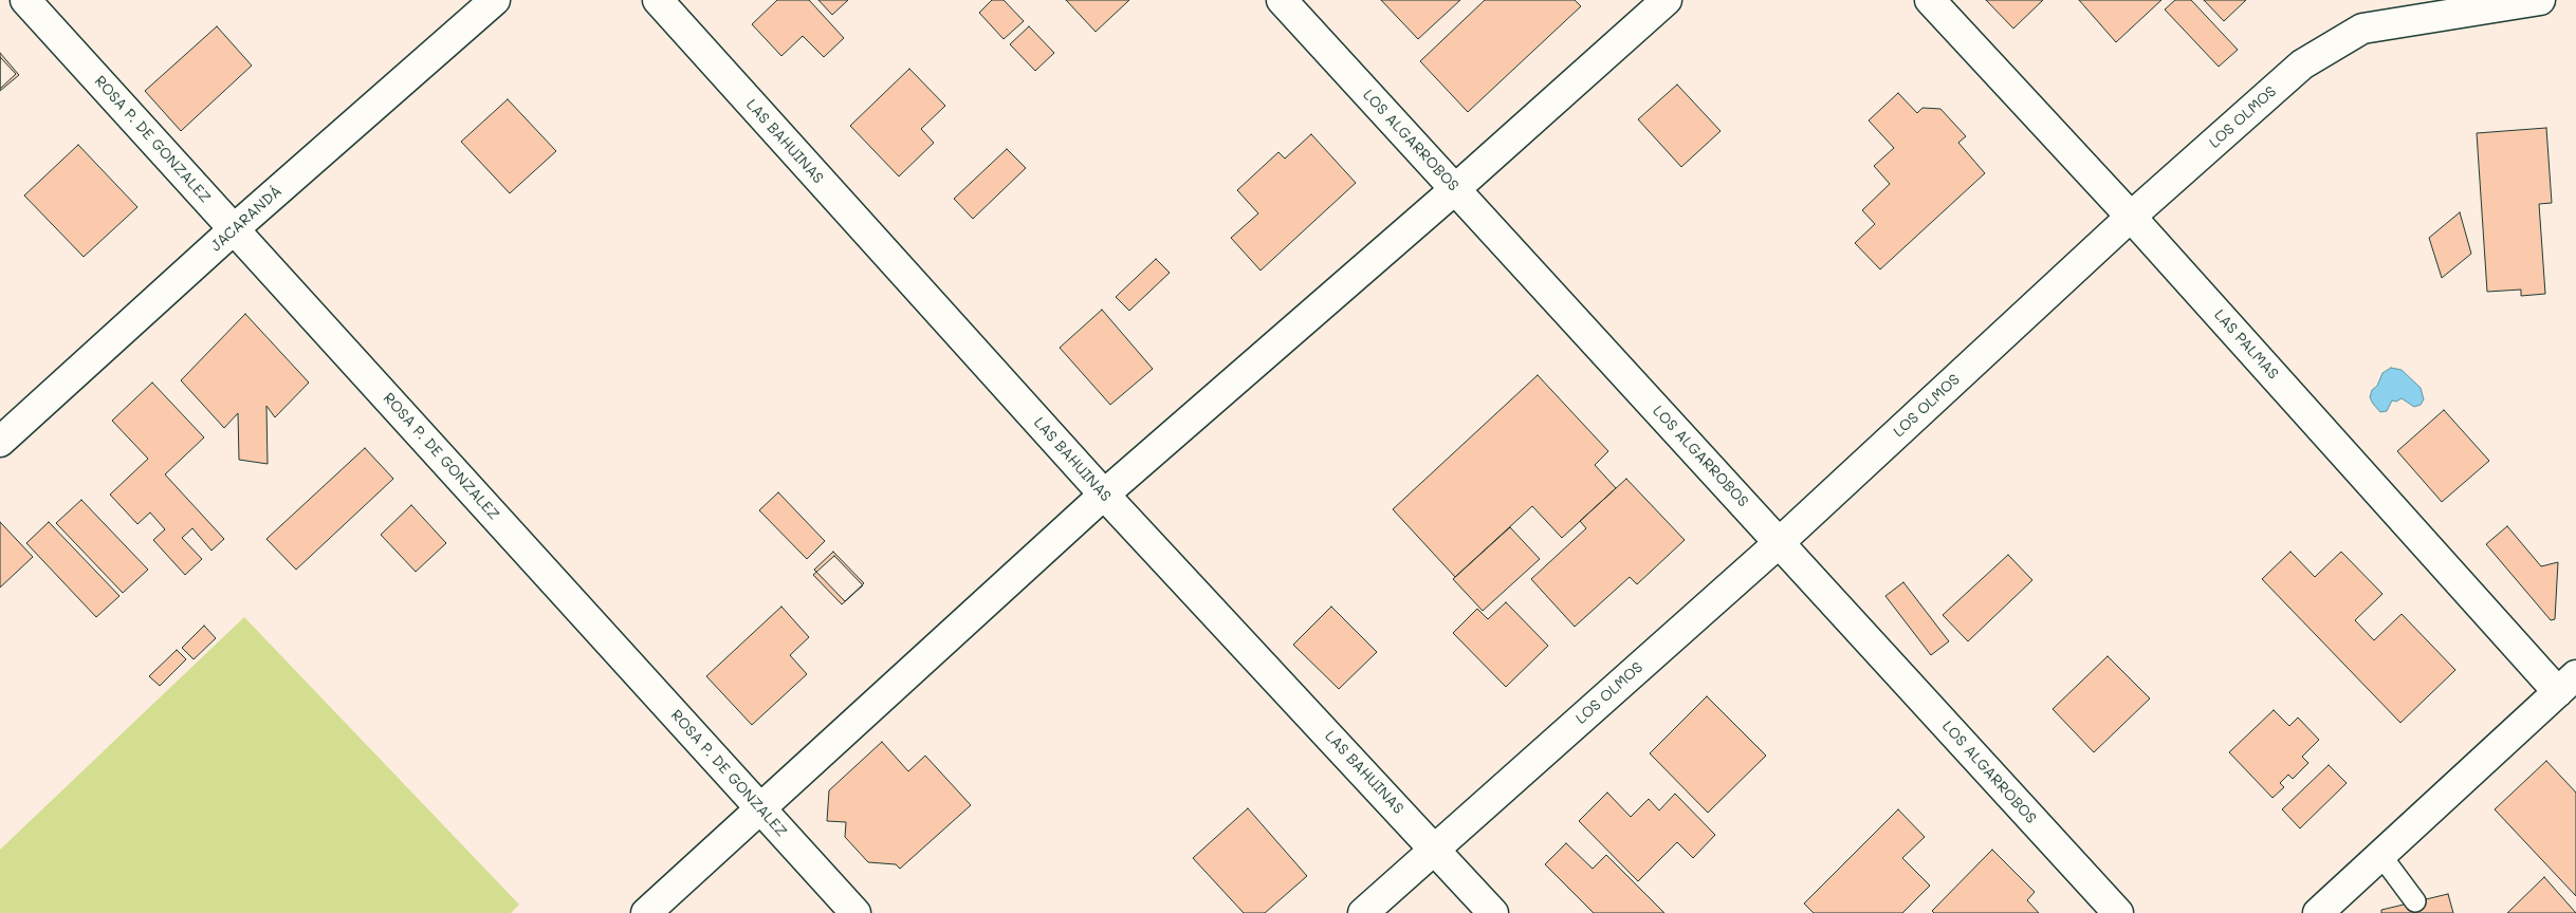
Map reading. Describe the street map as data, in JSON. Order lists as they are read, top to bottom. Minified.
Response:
{"streets":{"street":["LOS OLMOS","ROSA P. DE GONZALEZ","LOS ALGARROBOS","LAS BAHUINAS","JACARANDÁ","LAS PALMAS"]},"crossings":[["LOS OLMOS","LOS ALGARROBOS"],["LOS OLMOS","LAS BAHUINAS"],["LOS OLMOS","LAS PALMAS"],["ROSA P. DE GONZALEZ","JACARANDÁ"]]}
